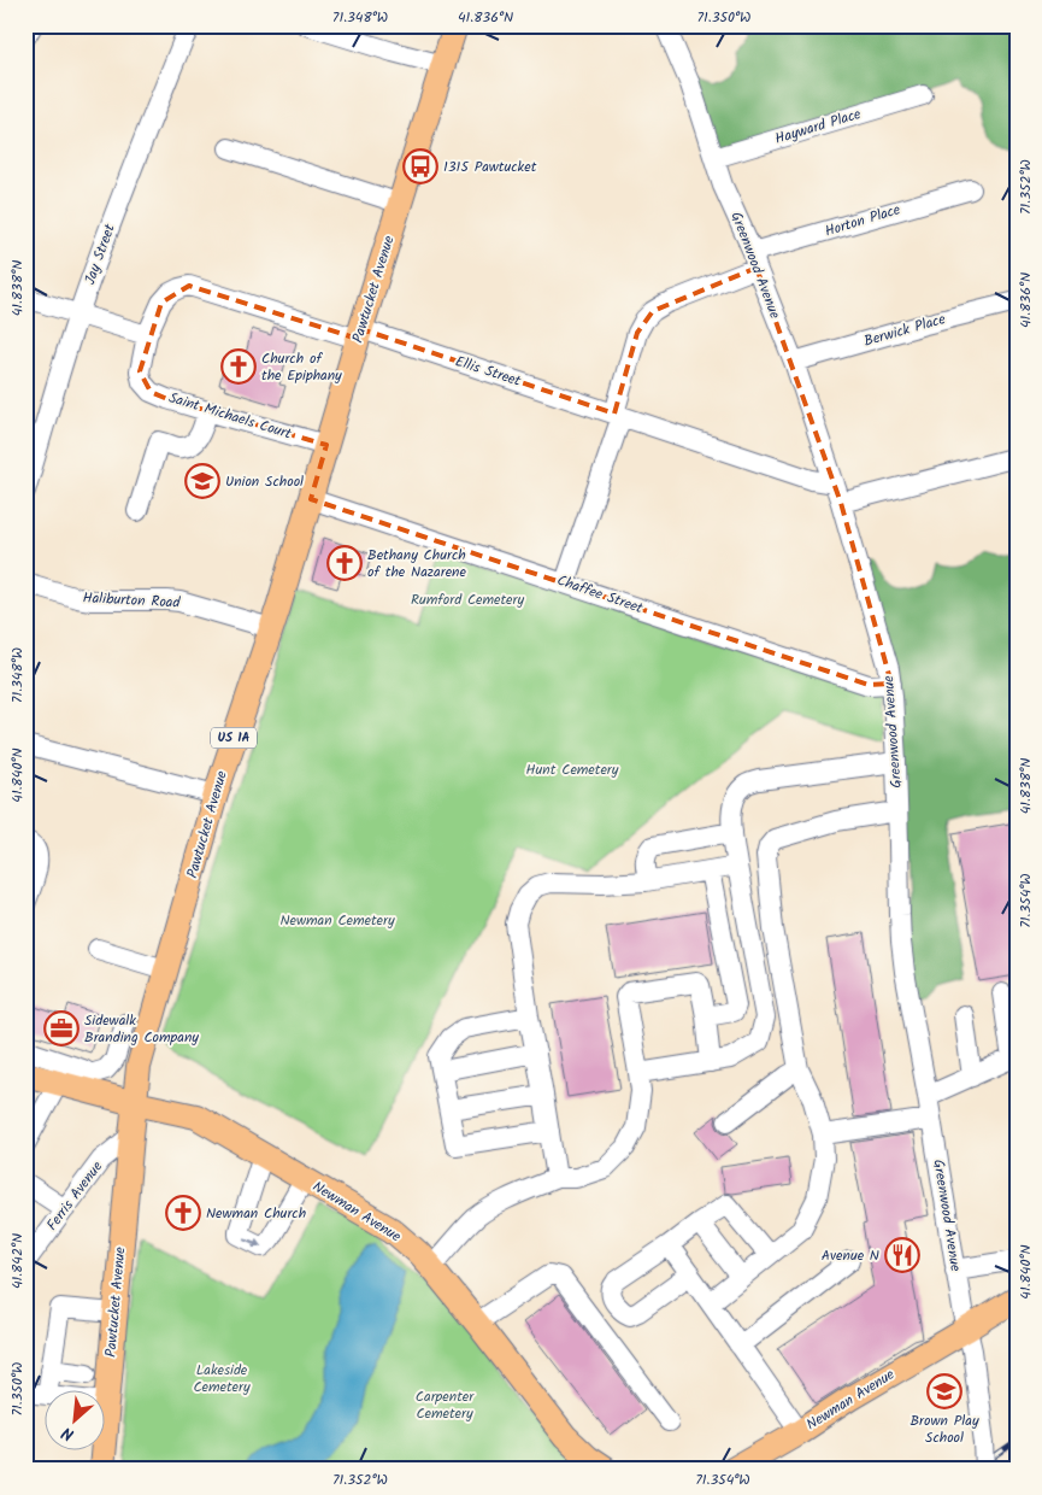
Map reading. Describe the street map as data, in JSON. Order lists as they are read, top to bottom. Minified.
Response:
{"streets":{"main road":["Pawtucket Avenue","US 1A","Newman Avenue"],"street":["Hayward Place","Horton Place","Jay Street","Greenwood Avenue","Berwick Place","Ellis Street","Saint Michaels Court","Chaffee Street","Haliburton Road","Ferris Avenue"]},"crossings":[["Hayward Place","Greenwood Avenue"],["Horton Place","Greenwood Avenue"],["Horton Place","Ellis Street"],["Horton Place","Chaffee Street"],["Greenwood Avenue","Berwick Place"],["Greenwood Avenue","Ellis Street"],["Greenwood Avenue","Chaffee Street"],["Greenwood Avenue","Newman Avenue"],["Pawtucket Avenue","Ellis Street"],["Pawtucket Avenue","Saint Michaels Court"],["Pawtucket Avenue","Chaffee Street"],["Pawtucket Avenue","Haliburton Road"],["Pawtucket Avenue","Ferris Avenue"],["Pawtucket Avenue","Newman Avenue"],["Ellis Street","Saint Michaels Court"]],"parks":["Rumford Cemetery","Hunt Cemetery","Newman Cemetery","Lakeside Cemetery","Carpenter Cemetery"],"places":{"bus stop":["1315 Pawtucket"],"church":["Church of the Epiphany","Bethany Church of the Nazarene","Newman Church"],"school or university":["Union School","Brown Play School"],"office":["Sidewalk Branding Company"],"restaurant":["Avenue N"]},"north":"bottom left","coordinates":["71.348°W","41.836°N","71.350°W","71.352°W","41.838°N","41.840°N","71.354°W","41.842°N"]}
